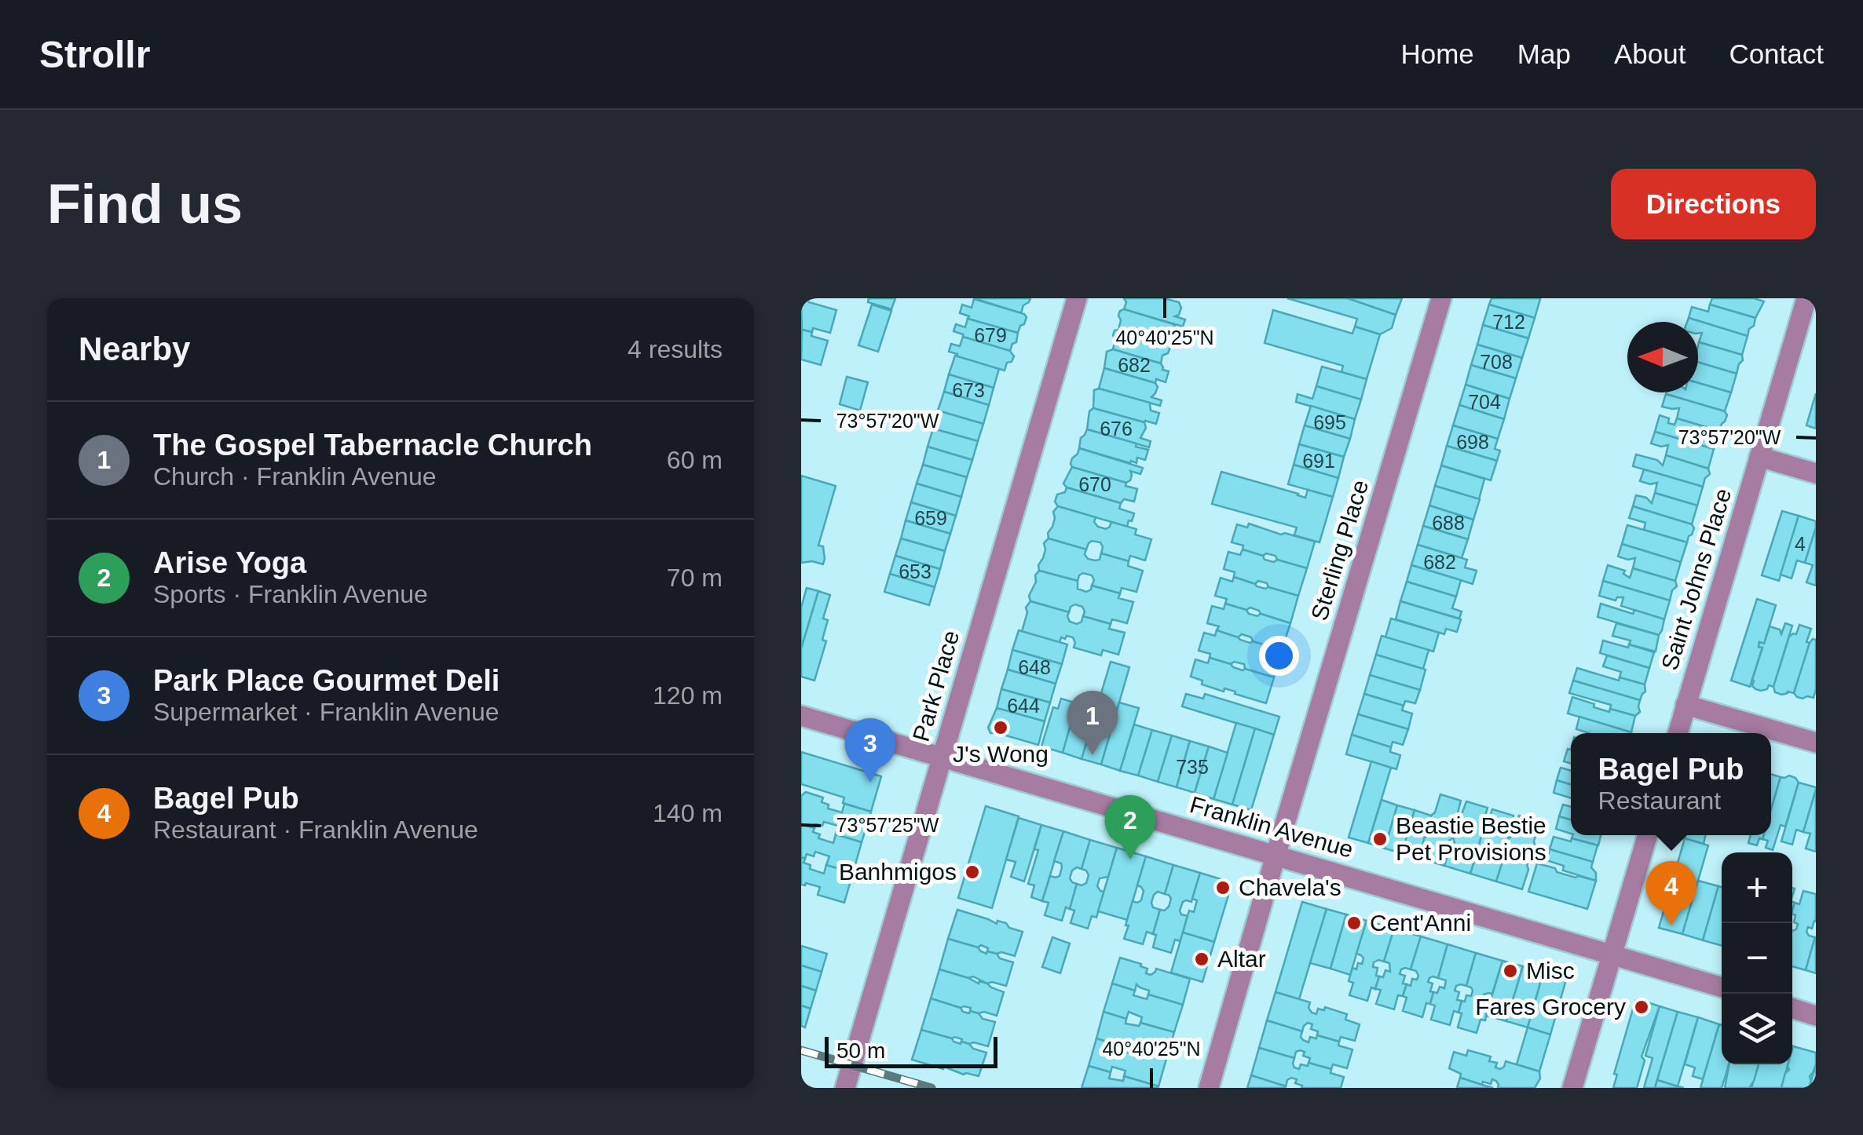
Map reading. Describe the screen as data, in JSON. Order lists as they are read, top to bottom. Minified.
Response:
{"streets":{"street":["Sterling Place","Saint Johns Place","Park Place","Franklin Avenue"]},"crossings":[["Sterling Place","Franklin Avenue"],["Park Place","Franklin Avenue"]],"places":["J's Wong","Beastie Bestie Pet Provisions","Banhmigos","Chavela's","Cent'Anni","Altar","Misc","Fares Grocery"],"house_numbers":["712","679","708","682","673","704","695","676","698","691","670","659","688","4","682","653","648","644","735"],"scale_bar":"50 m","north":"left","page":{"header":"Strollr","nav":["Home","Map","About","Contact"],"buttons":"Directions","title":"Find us","heading":["Nearby","4 results"],"list":[{"mark":"1","name":"The Gospel Tabernacle Church","note":"Church · Franklin Avenue","value":"60 m"},{"mark":"2","name":"Arise Yoga","note":"Sports · Franklin Avenue","value":"70 m"},{"mark":"3","name":"Park Place Gourmet Deli","note":"Supermarket · Franklin Avenue","value":"120 m"},{"mark":"4","name":"Bagel Pub","note":"Restaurant · Franklin Avenue","value":"140 m"}],"pins":["1","3","2","4"],"popup":["Bagel Pub","Restaurant"],"map_buttons":["+","−"],"scale":"50 m"},"coordinates":["40°40'25\"N","73°57'20\"W","73°57'25\"W"]}
